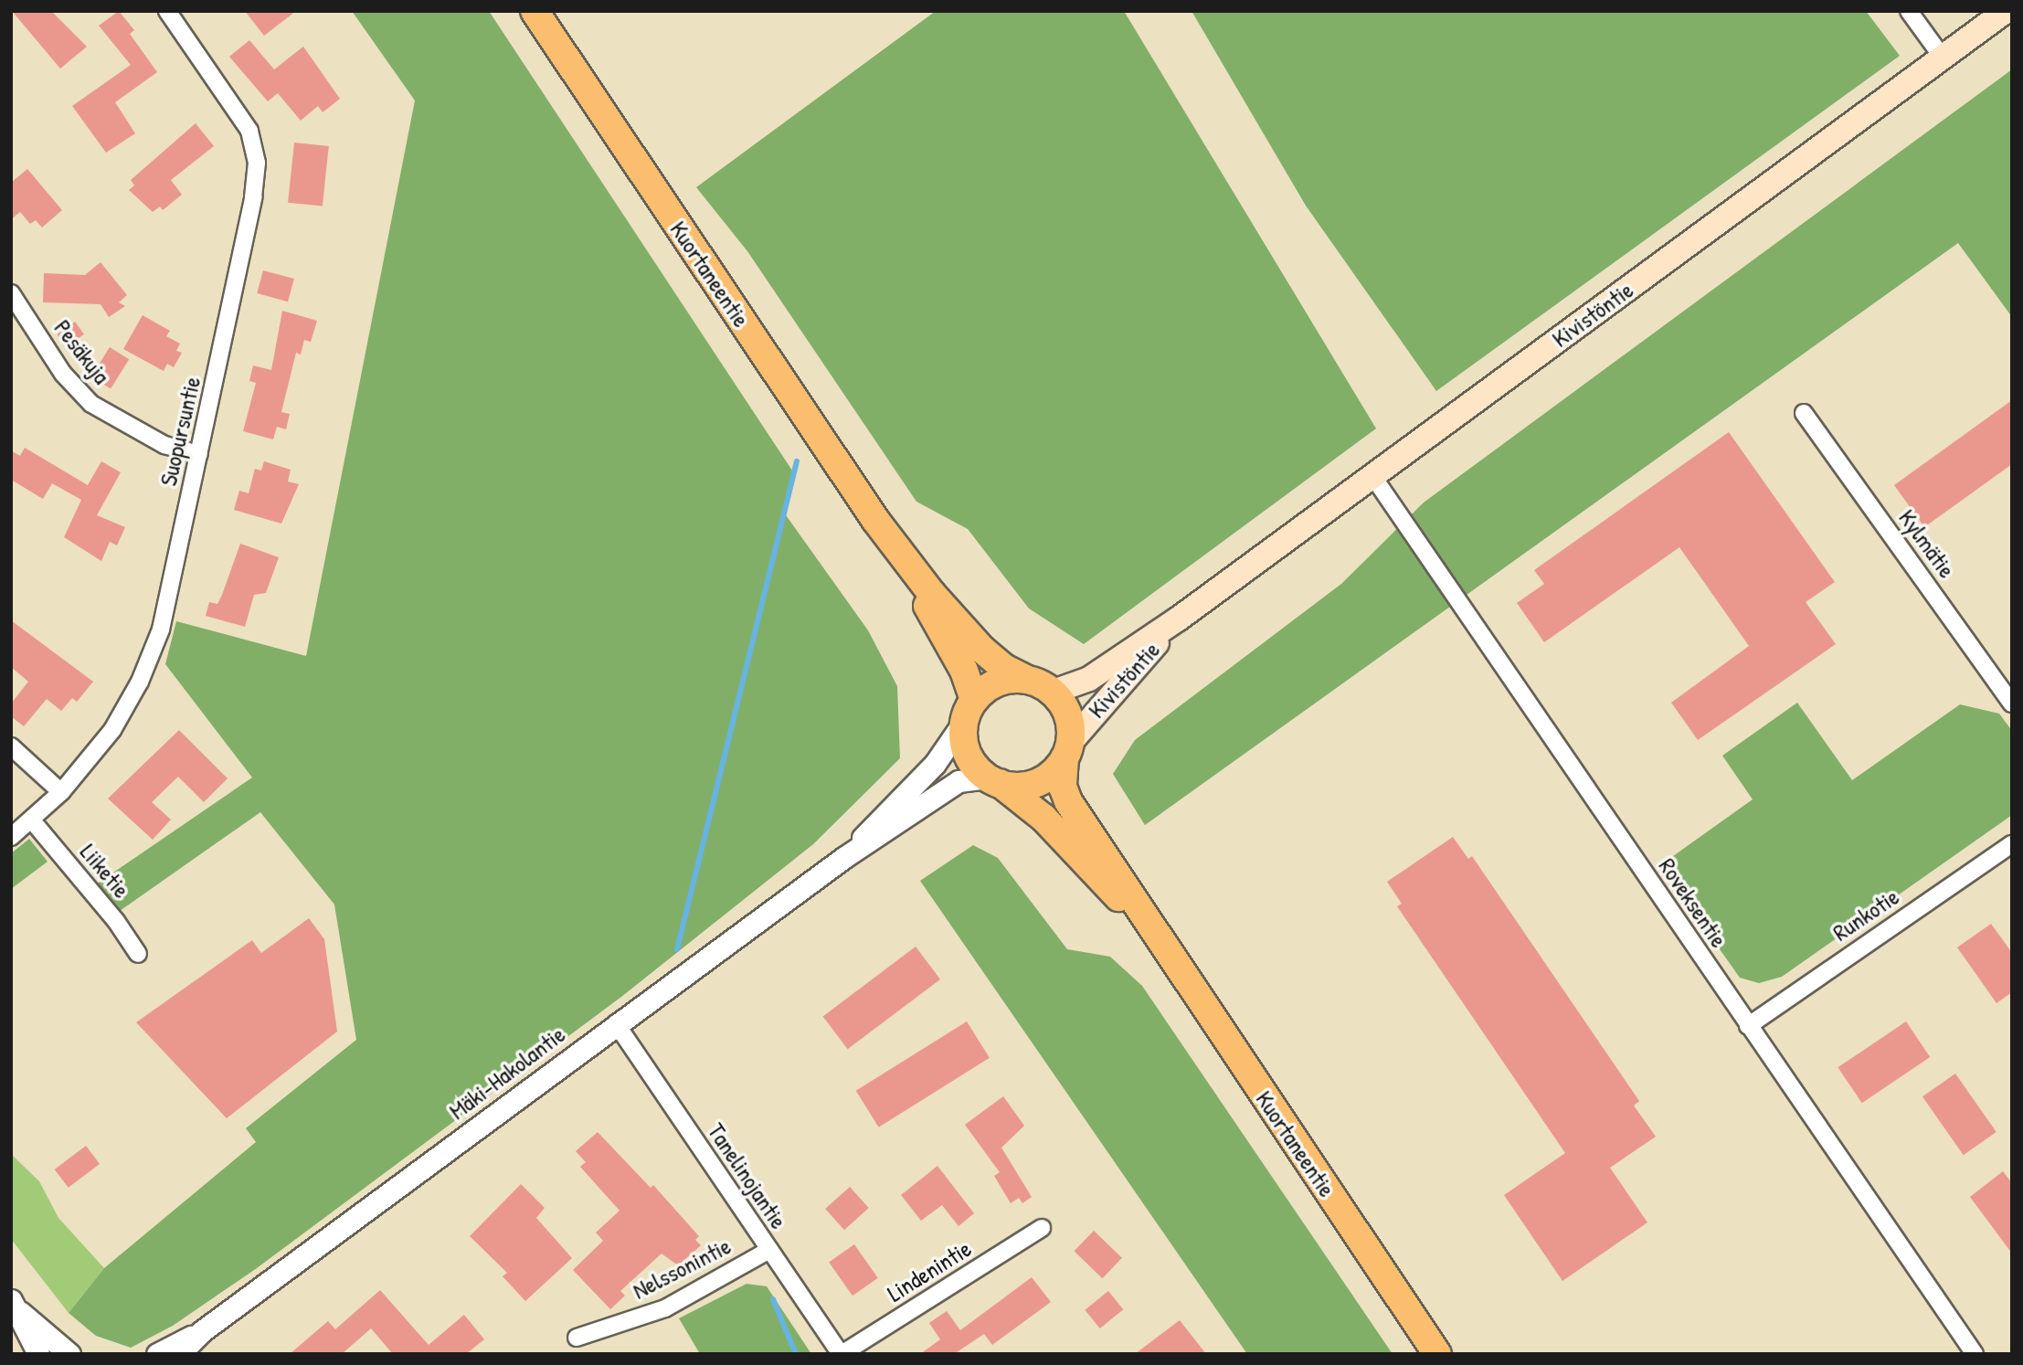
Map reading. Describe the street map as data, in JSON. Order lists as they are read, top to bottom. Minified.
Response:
{"streets":{"highway":["Kuortaneentie"],"main road":["Kivistöntie"],"street":["Pesäkuja","Suopursuntie","Kylmätie","Liiketie","Roveksentie","Runkotie","Mäki-Hakolantie","Tanelinojantie","Nelssonintie","Lindenintie"]},"crossings":[["Kuortaneentie","Kivistöntie"],["Kuortaneentie","Mäki-Hakolantie"],["Kivistöntie","Roveksentie"],["Kivistöntie","Mäki-Hakolantie"],["Pesäkuja","Suopursuntie"],["Suopursuntie","Liiketie"],["Roveksentie","Runkotie"],["Mäki-Hakolantie","Tanelinojantie"],["Tanelinojantie","Nelssonintie"],["Tanelinojantie","Lindenintie"]]}
